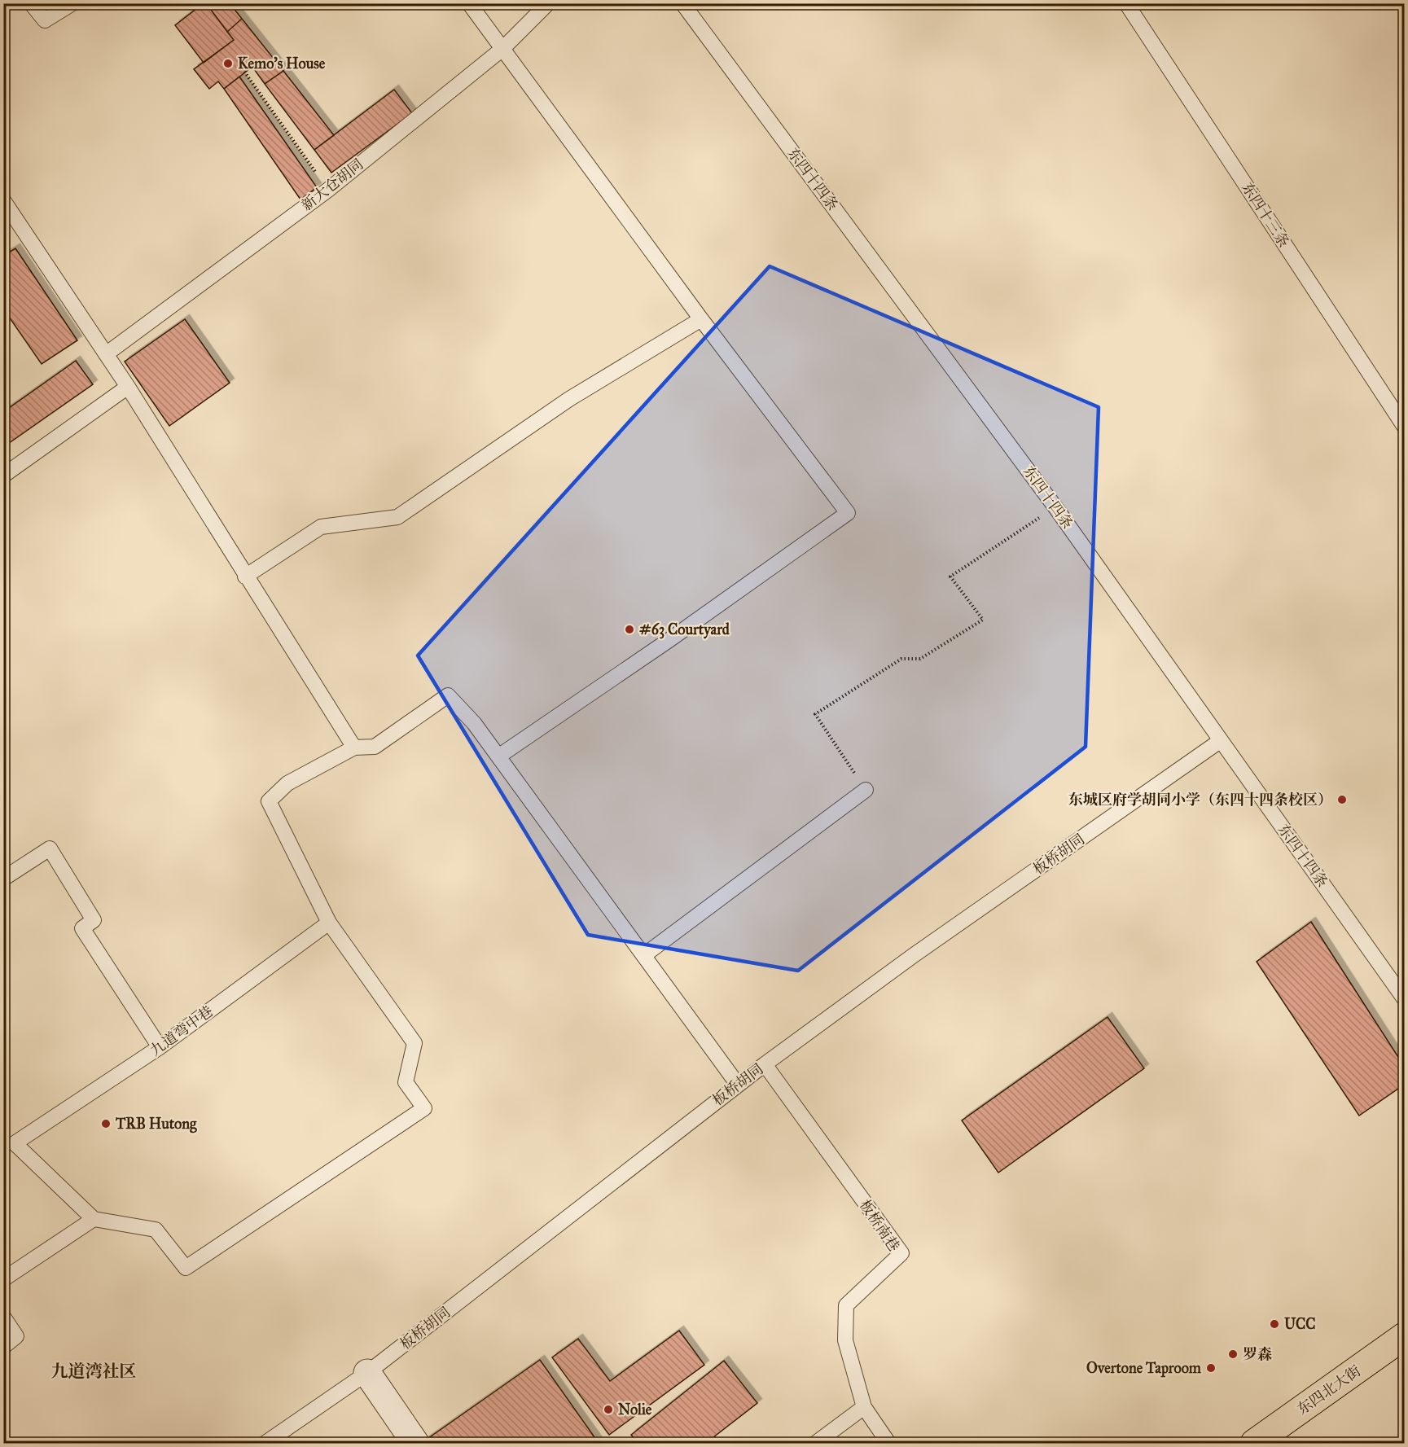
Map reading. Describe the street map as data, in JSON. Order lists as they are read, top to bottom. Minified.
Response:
{"streets":{"main road":["东四北大街"],"lane":["东四十四条","新大仓胡同","东四十三条","板桥胡同","九道弯中巷","板桥南巷"]},"crossings":[["东四十四条","板桥胡同"],["板桥胡同","板桥南巷"]],"districts":["九道湾社区"],"places":["Kemo's House","#63 Courtyard","东城区府学胡同小学（东四十四条校区）","TRB Hutong","UCC","罗森","Overtone Taproom","Nolie"]}
